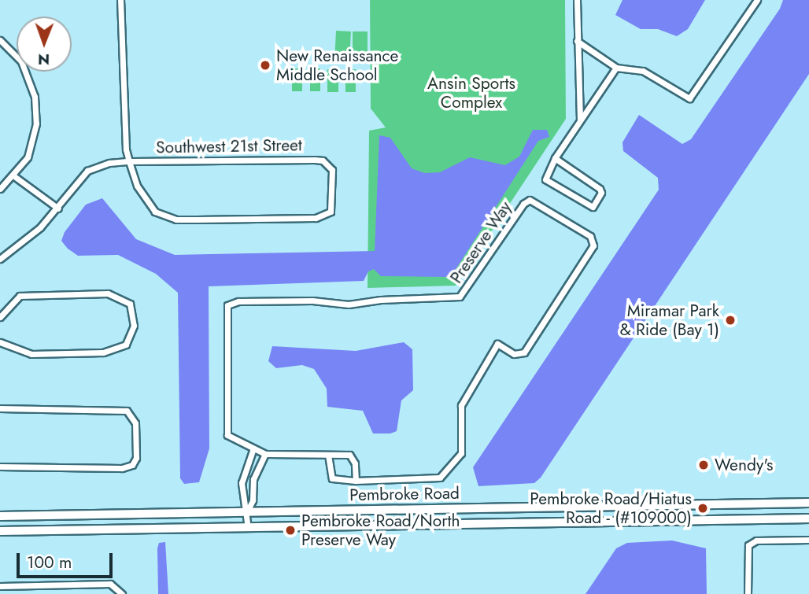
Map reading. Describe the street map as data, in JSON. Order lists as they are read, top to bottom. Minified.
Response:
{"streets":{"main road":["Pembroke Road"],"street":["Southwest 21st Street","Preserve Way"]},"parks":["Ansin Sports Complex"],"places":["New Renaissance Middle School","Miramar Park & Ride (Bay 1)","Wendy's","Pembroke Road/Hiatus Road - (#109000)","Pembroke Road/North Preserve Way"],"scale_bar":"100 m","north":"bottom"}
